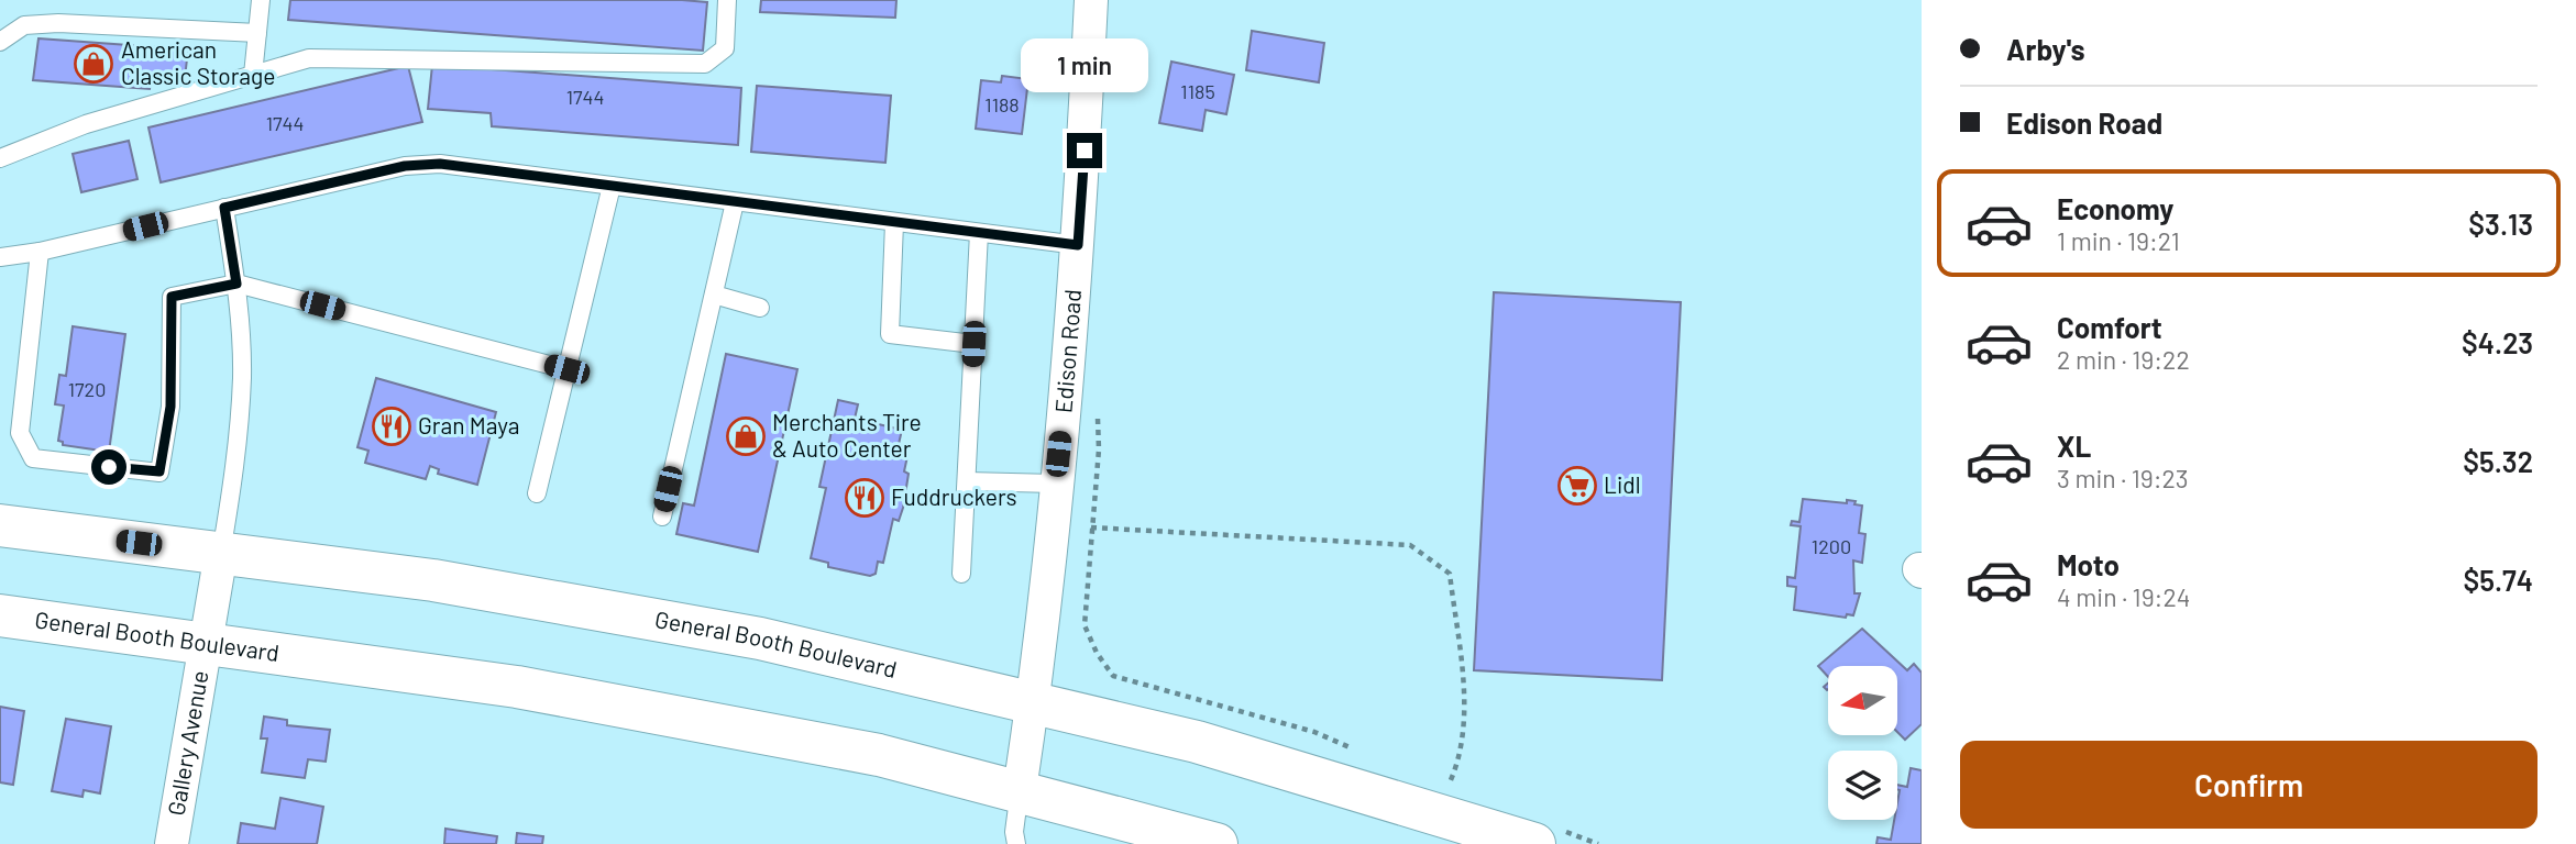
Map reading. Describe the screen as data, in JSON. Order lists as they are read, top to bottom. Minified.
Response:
{"streets":{"highway":["General Booth Boulevard"],"street":["Edison Road","Gallery Avenue"]},"crossings":[["Edison Road","General Booth Boulevard"],["General Booth Boulevard","Gallery Avenue"]],"places":{"shop":["American Classic Storage","Merchants Tire & Auto Center"],"restaurant":["Gran Maya","Fuddruckers"],"supermarket":["Lidl"]},"house_numbers":["1185","1744","1188","1744","1720","1200"],"north":"left","page":{"banner":["Arby's","Edison Road"],"bubble":"1 min","list":[{"name":"Economy","note":"1 min · 19:21","value":"$3.13"},{"name":"Comfort","note":"2 min · 19:22","value":"$4.23"},{"name":"XL","note":"3 min · 19:23","value":"$5.32"},{"name":"Moto","note":"4 min · 19:24","value":"$5.74"}],"buttons":"Confirm"}}
